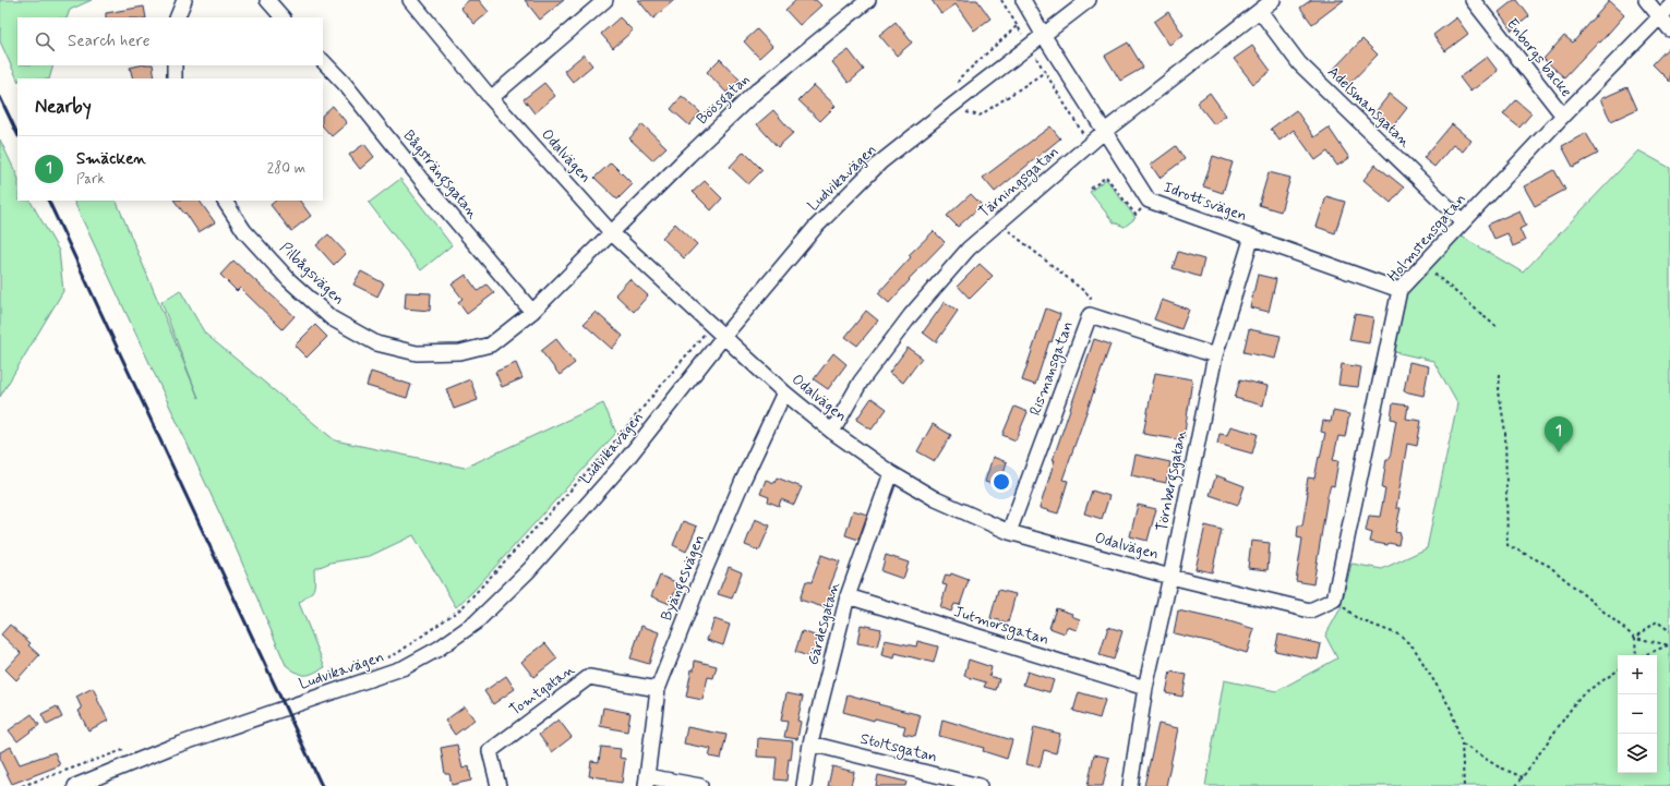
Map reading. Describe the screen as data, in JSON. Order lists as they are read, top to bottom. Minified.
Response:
{"streets":{"street":["Enborgs backe","Böösgatan","Adelsmansgatan","Odalvägen","Bågsträngsgatan","Ludvikavägen","Tärningsgatan","Idrottsvägen","Holmstensgatan","Pilbågsvägen","Rismansgatan","Törnbergsgatan","Byängesvägen","Gärdesgatan","Jutmorsgatan","Tomtgatan","Stoltsgatan"]},"crossings":[["Enborgs backe","Holmstensgatan"],["Böösgatan","Odalvägen"],["Böösgatan","Pilbågsvägen"],["Adelsmansgatan","Tärningsgatan"],["Adelsmansgatan","Holmstensgatan"],["Odalvägen","Ludvikavägen"],["Odalvägen","Tärningsgatan"],["Odalvägen","Holmstensgatan"],["Odalvägen","Pilbågsvägen"],["Odalvägen","Rismansgatan"],["Odalvägen","Törnbergsgatan"],["Odalvägen","Byängesvägen"],["Odalvägen","Gärdesgatan"],["Bågsträngsgatan","Pilbågsvägen"],["Ludvikavägen","Idrottsvägen"],["Tärningsgatan","Idrottsvägen"],["Idrottsvägen","Holmstensgatan"],["Idrottsvägen","Törnbergsgatan"],["Rismansgatan","Törnbergsgatan"],["Törnbergsgatan","Jutmorsgatan"],["Byängesvägen","Tomtgatan"],["Gärdesgatan","Jutmorsgatan"],["Gärdesgatan","Stoltsgatan"]],"page":{"search":"Search here","heading":"Nearby","list":[{"mark":"1","name":"Smäcken","note":"Park","value":"280 m"}],"pins":"1","map_buttons":["+","−"]}}
